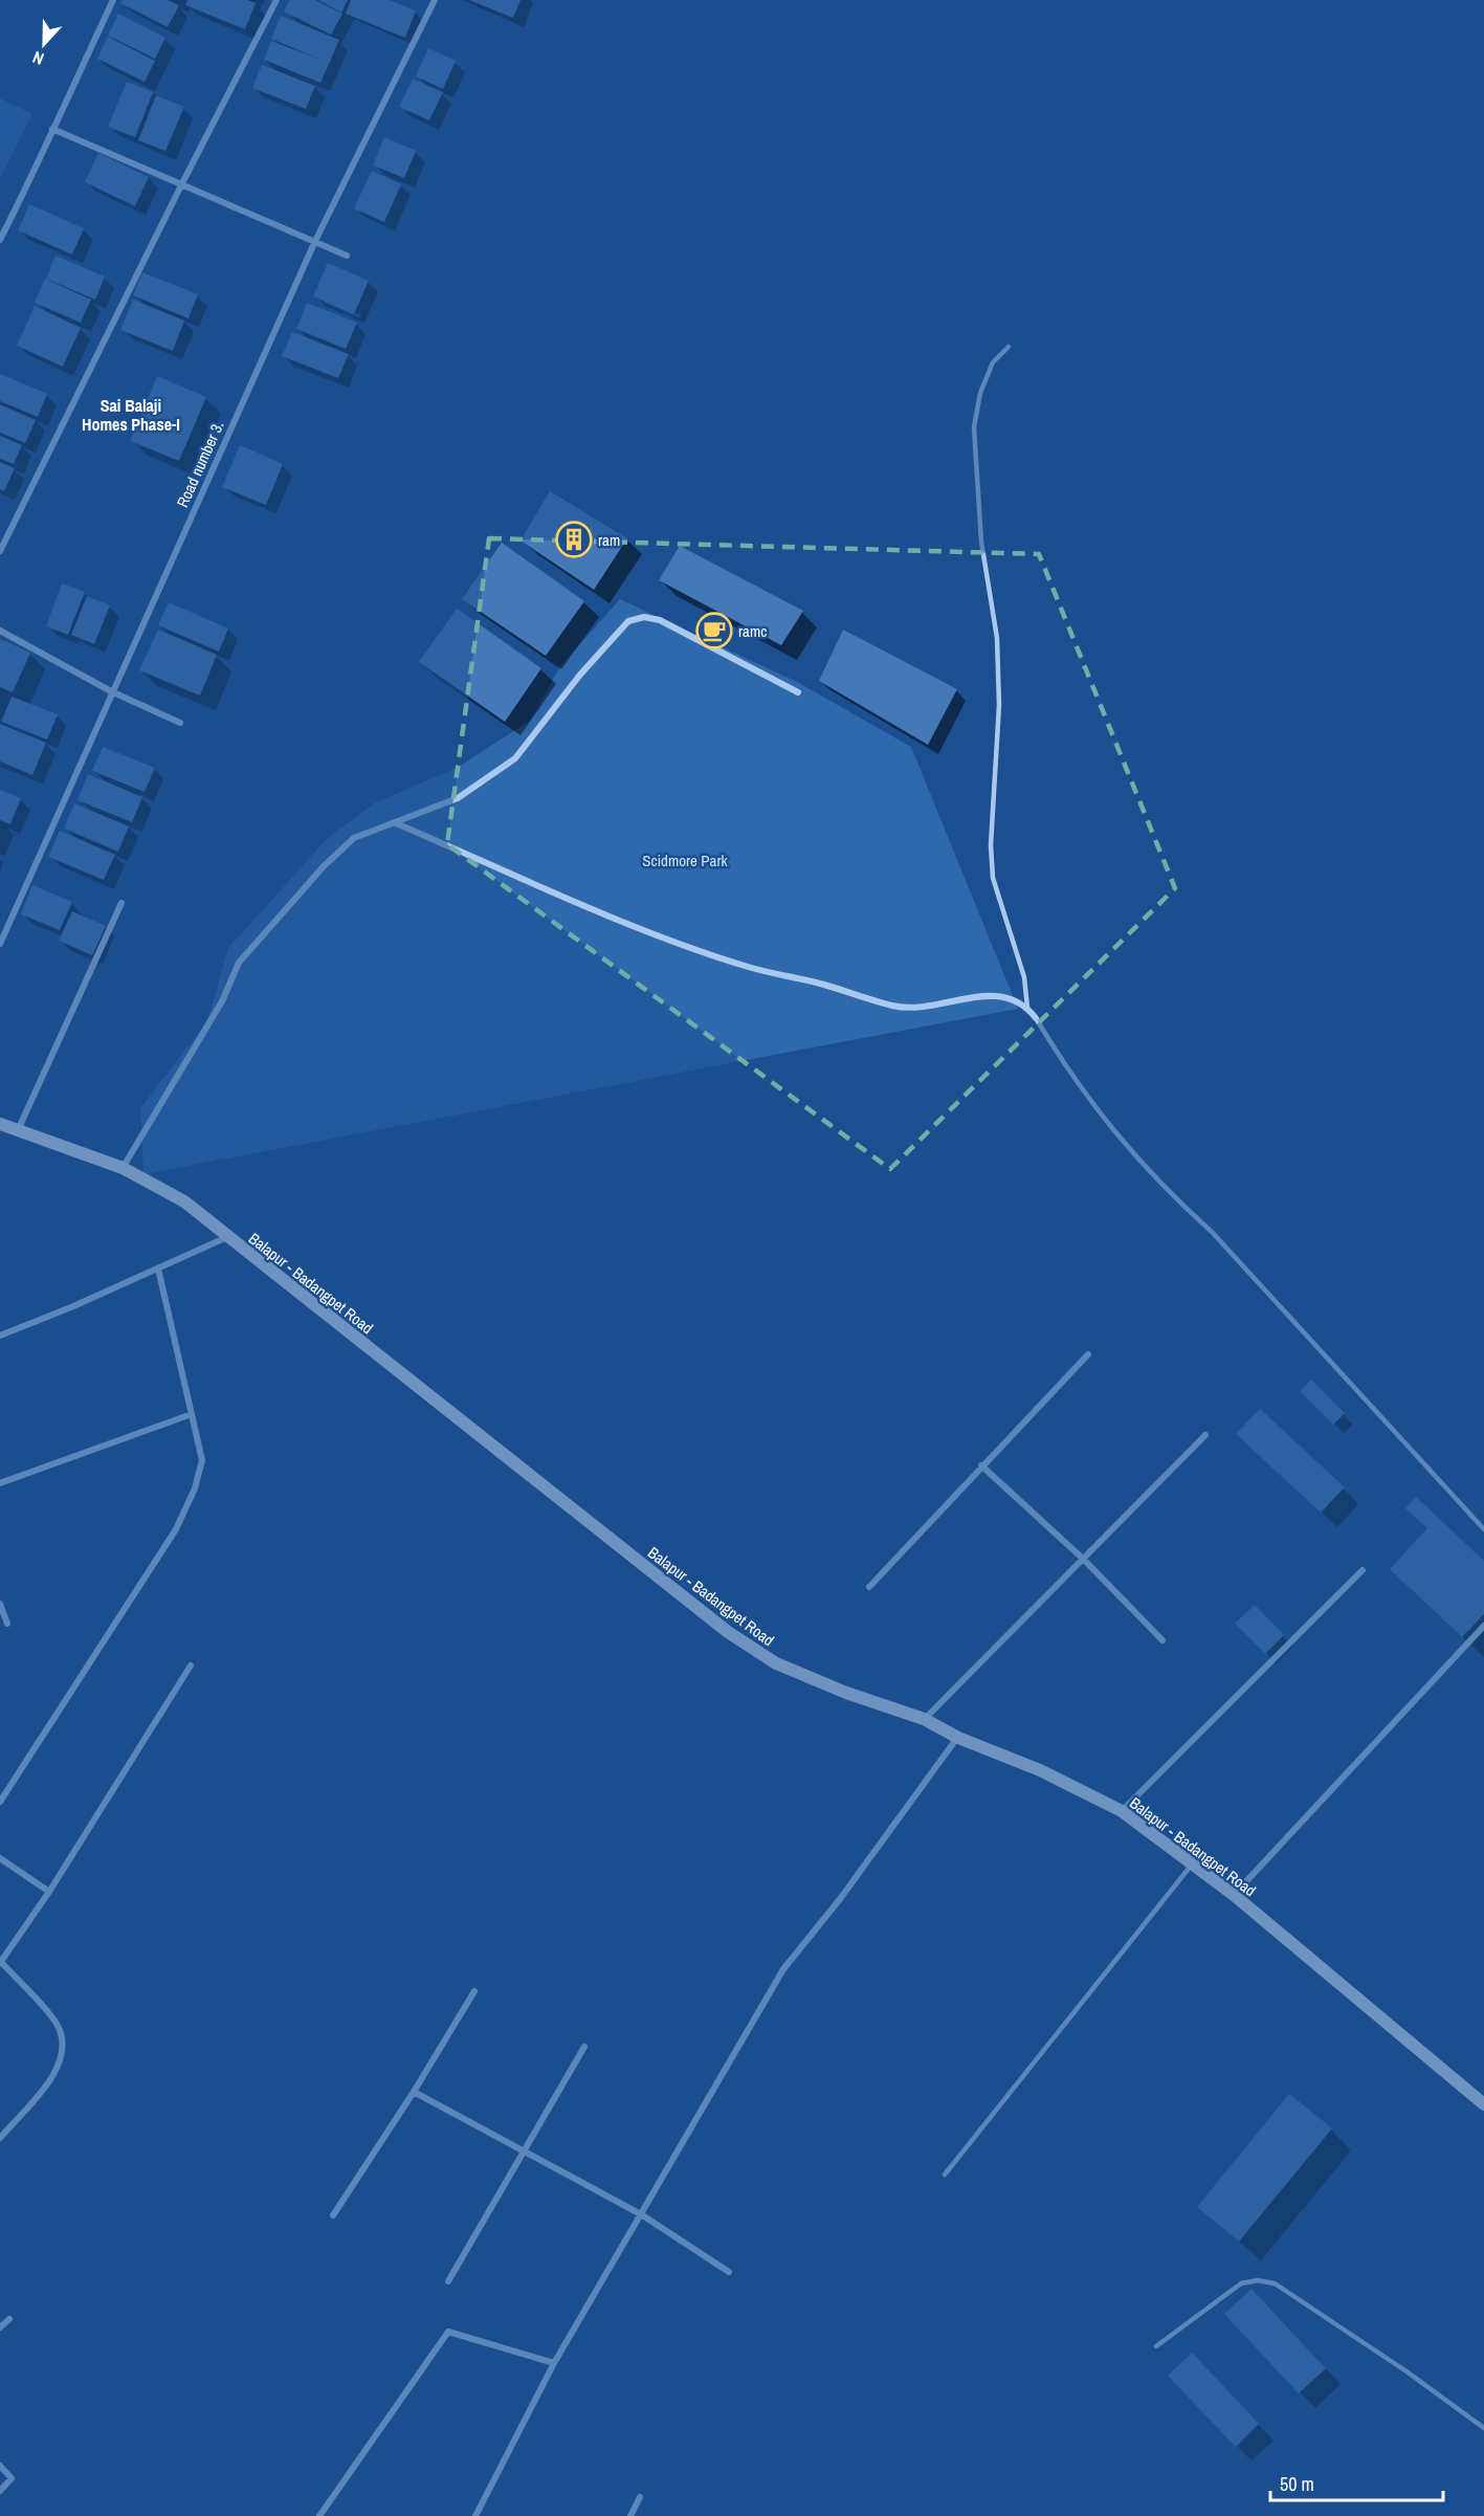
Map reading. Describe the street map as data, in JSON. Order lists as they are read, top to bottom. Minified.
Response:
{"streets":{"street":["Road number 3.","Balapur - Badangpet Road"]},"districts":["Sai Balaji Homes Phase-I"],"parks":["Scidmore Park"],"places":{"building":["ram"],"cafe":["ramc"]},"scale_bar":"50 m","north":"bottom"}
